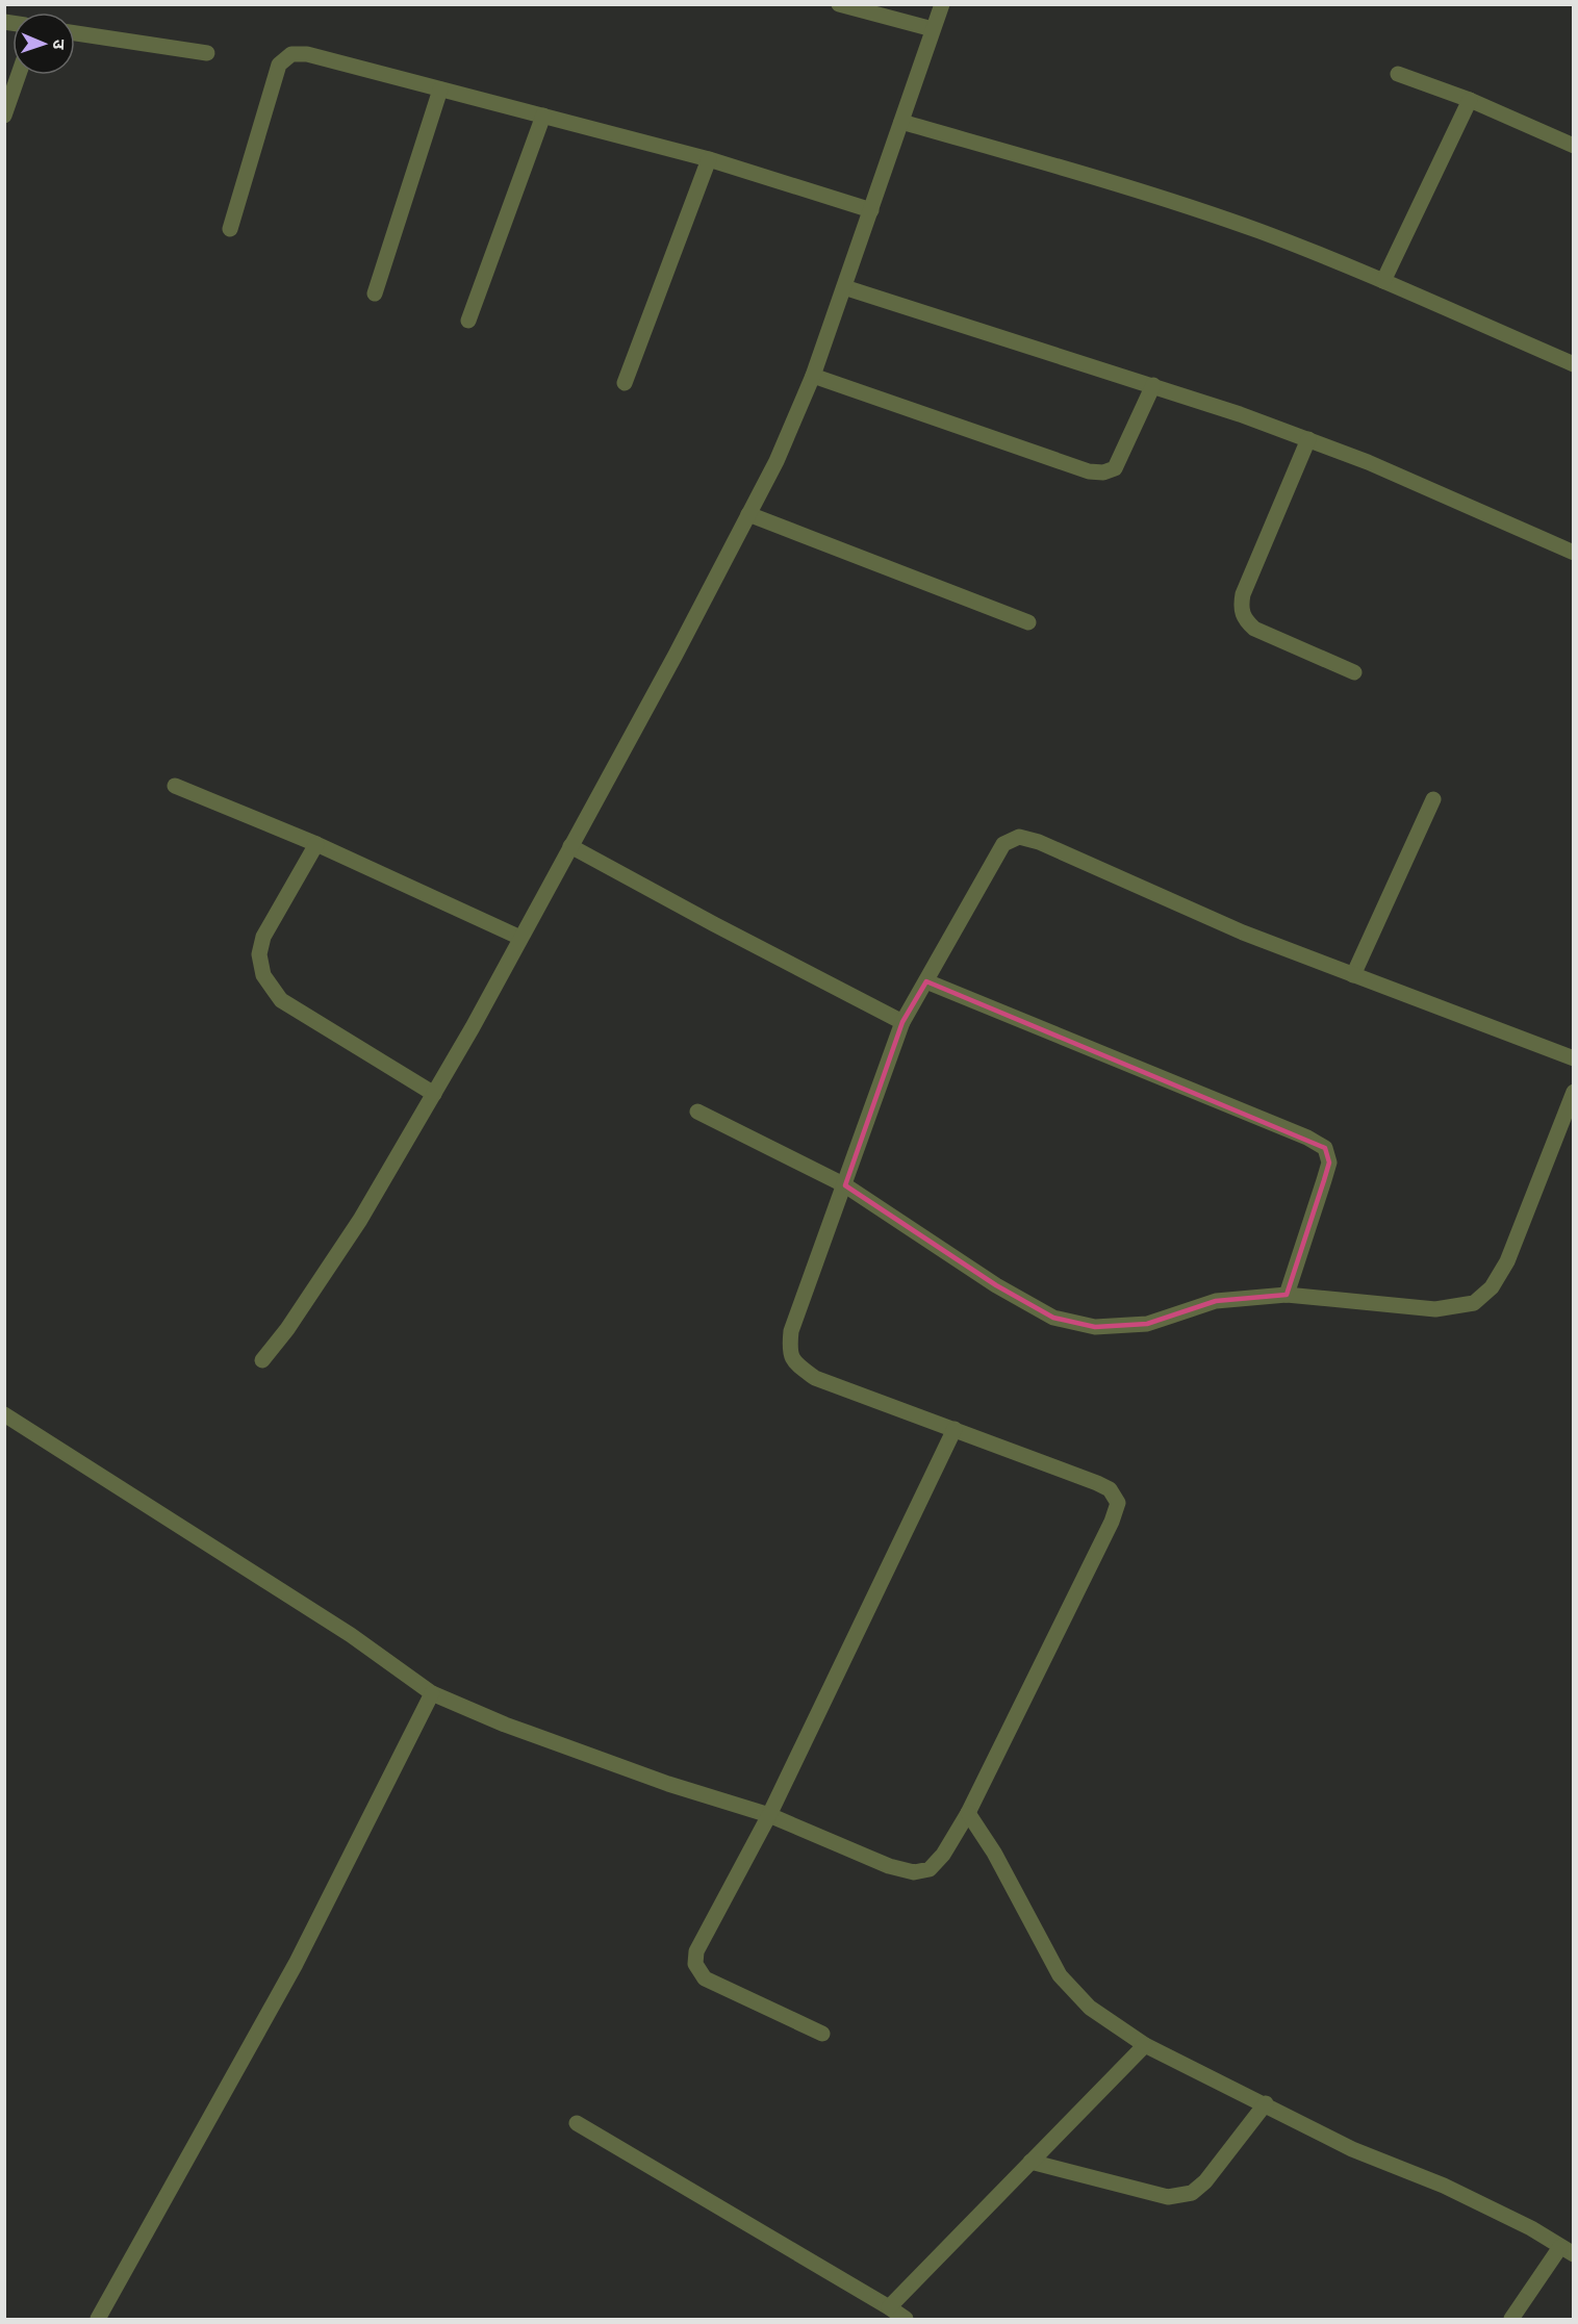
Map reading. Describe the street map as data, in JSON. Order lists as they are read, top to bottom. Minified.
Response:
{"north":"right"}
